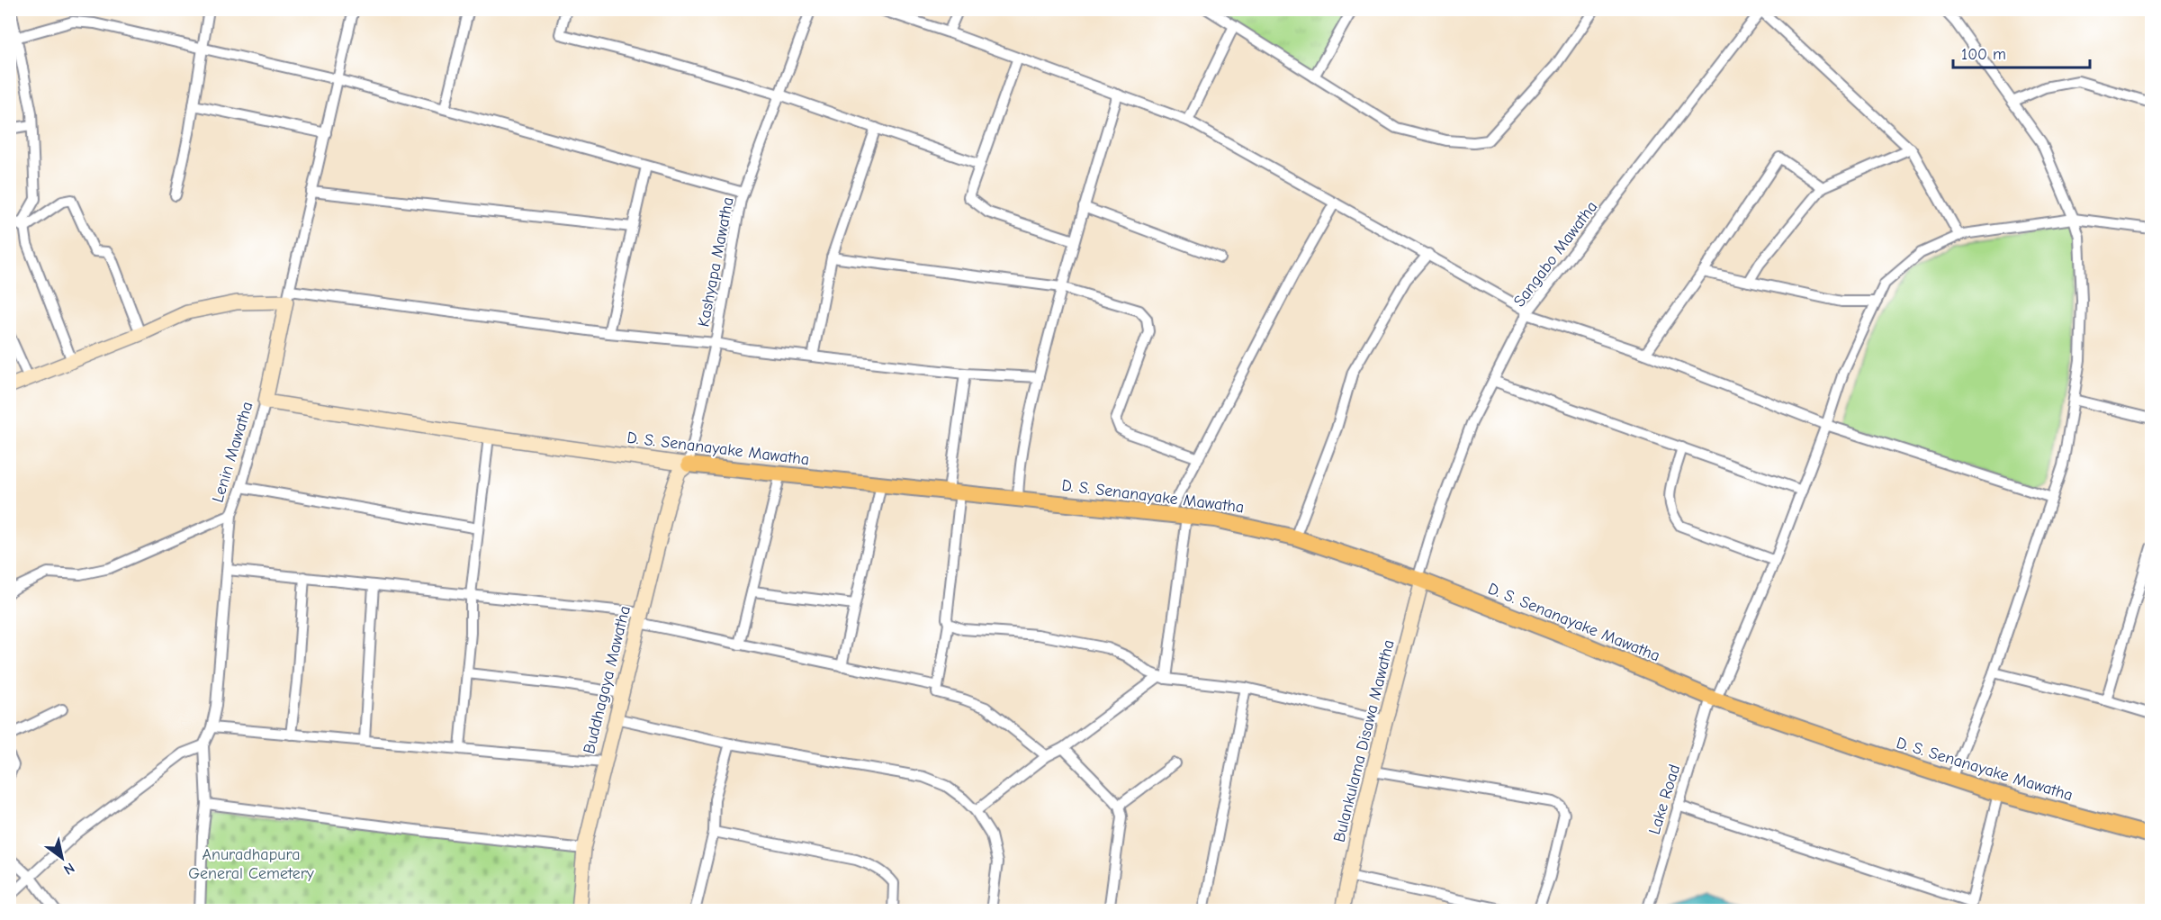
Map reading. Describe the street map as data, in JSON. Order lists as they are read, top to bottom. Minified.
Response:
{"streets":{"main road":["D. S. Senanayake Mawatha","Lenin Mawatha","Buddhagaya Mawatha","Bulankulama Disawa Mawatha"],"street":["Sangabo Mawatha","Kashyapa Mawatha","Lake Road"]},"crossings":[["Sangabo Mawatha","D. S. Senanayake Mawatha"],["Sangabo Mawatha","Bulankulama Disawa Mawatha"],["Kashyapa Mawatha","D. S. Senanayake Mawatha"],["Kashyapa Mawatha","Buddhagaya Mawatha"],["D. S. Senanayake Mawatha","Lenin Mawatha"],["D. S. Senanayake Mawatha","Buddhagaya Mawatha"],["D. S. Senanayake Mawatha","Bulankulama Disawa Mawatha"],["D. S. Senanayake Mawatha","Lake Road"]],"parks":["Anuradhapura General Cemetery"],"scale_bar":"100 m","north":"bottom right"}
